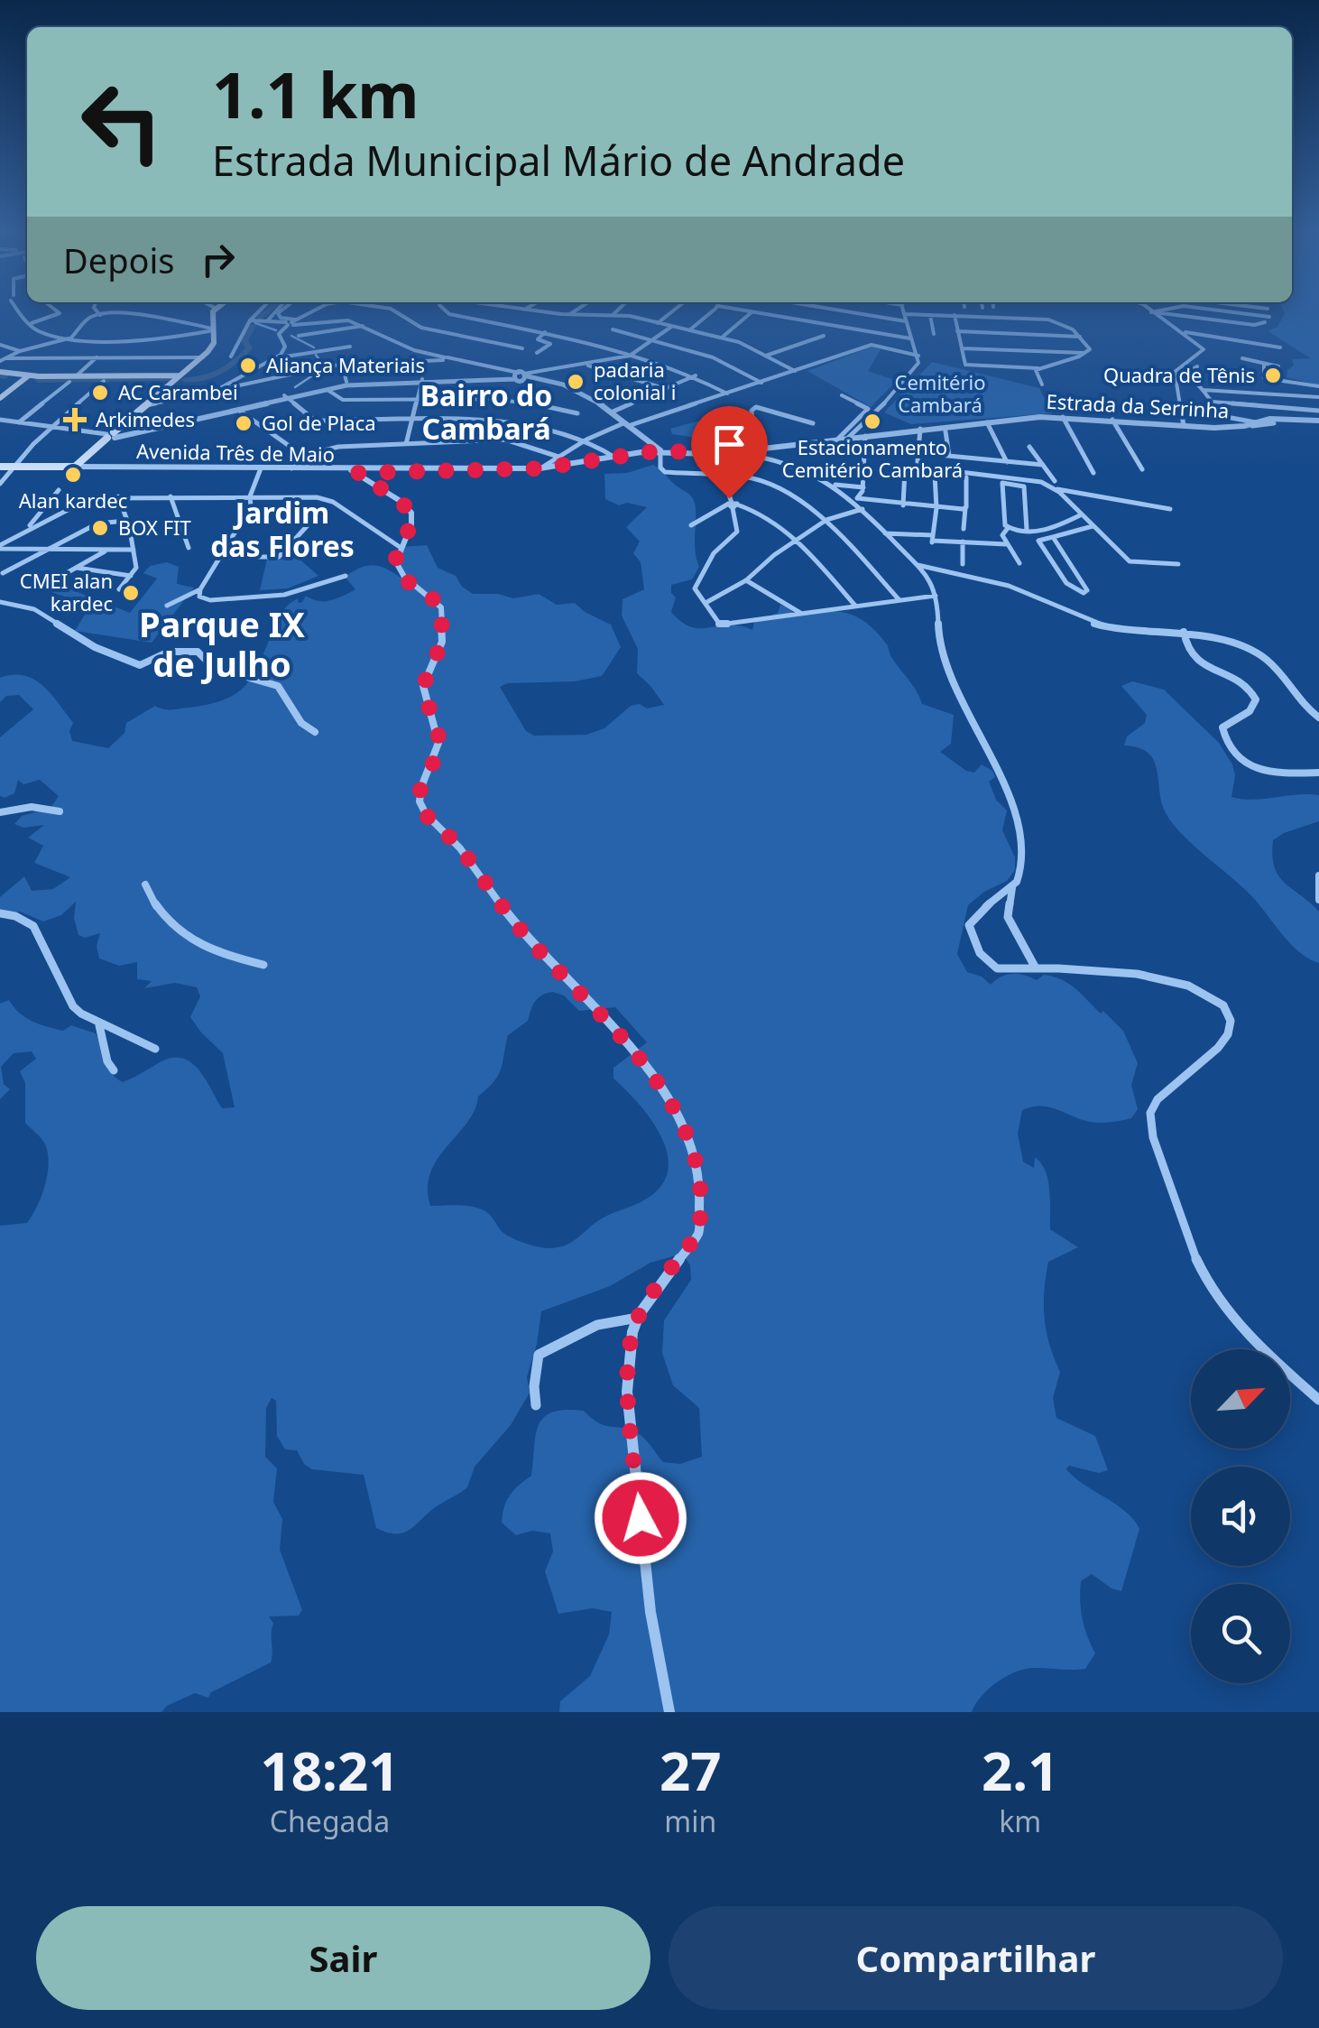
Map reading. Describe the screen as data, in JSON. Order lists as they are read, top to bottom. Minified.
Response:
{"streets":{"main road":["Avenida Três de Maio"],"street":["Estrada da Serrinha"]},"crossings":[["Estrada da Serrinha","Avenida Três de Maio"]],"districts":["Bairro do Cambará","Jardim das Flores","Parque IX de Julho"],"parks":["Cemitério Cambará"],"places":{"other":["Aliança Materiais","Quadra de Tênis","padaria colonial i","AC Carambei","Estacionamento Cemitério Cambará","Gol de Placa","Alan kardec","BOX FIT","CMEI alan kardec"],"health":["Arkimedes"]},"north":"top right","page":{"turn":["1.1 km","Estrada Municipal Mário de Andrade"],"then":"Depois","eta":["18:21","Chegada","27","min","2.1","km"],"buttons":["Sair","Compartilhar"]}}
